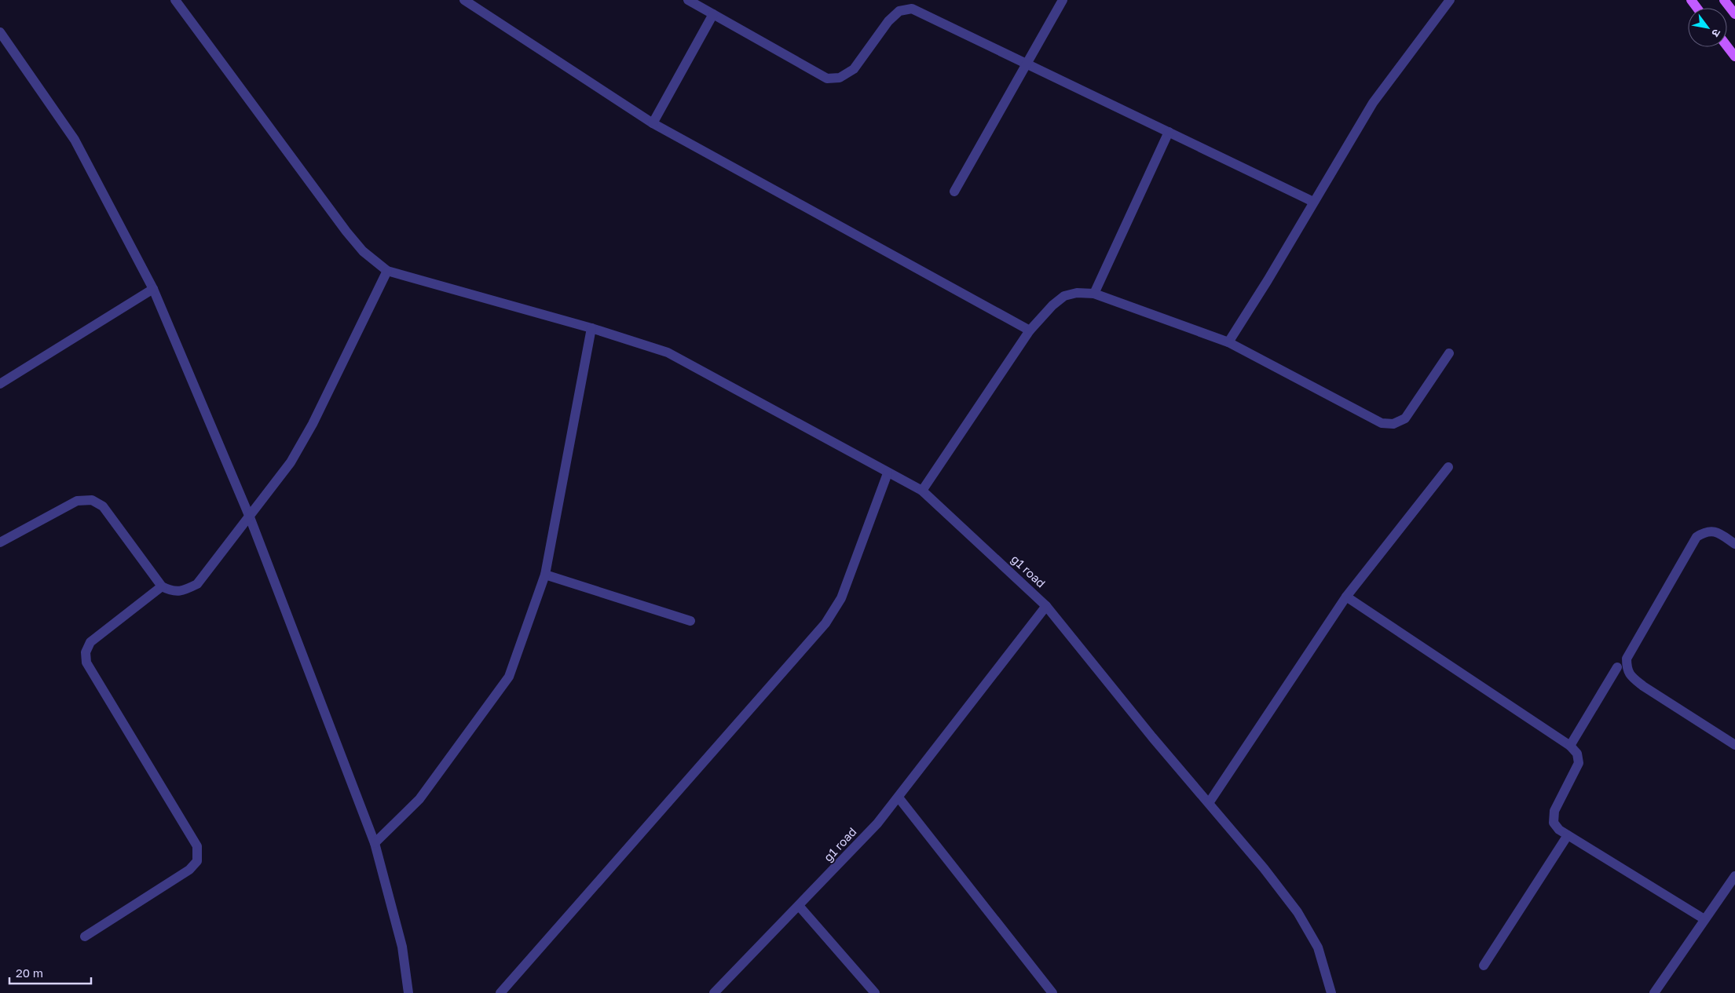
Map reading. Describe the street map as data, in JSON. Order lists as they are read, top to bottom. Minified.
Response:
{"streets":{"street":["g1 road"]},"scale_bar":"20 m","north":"bottom right"}
